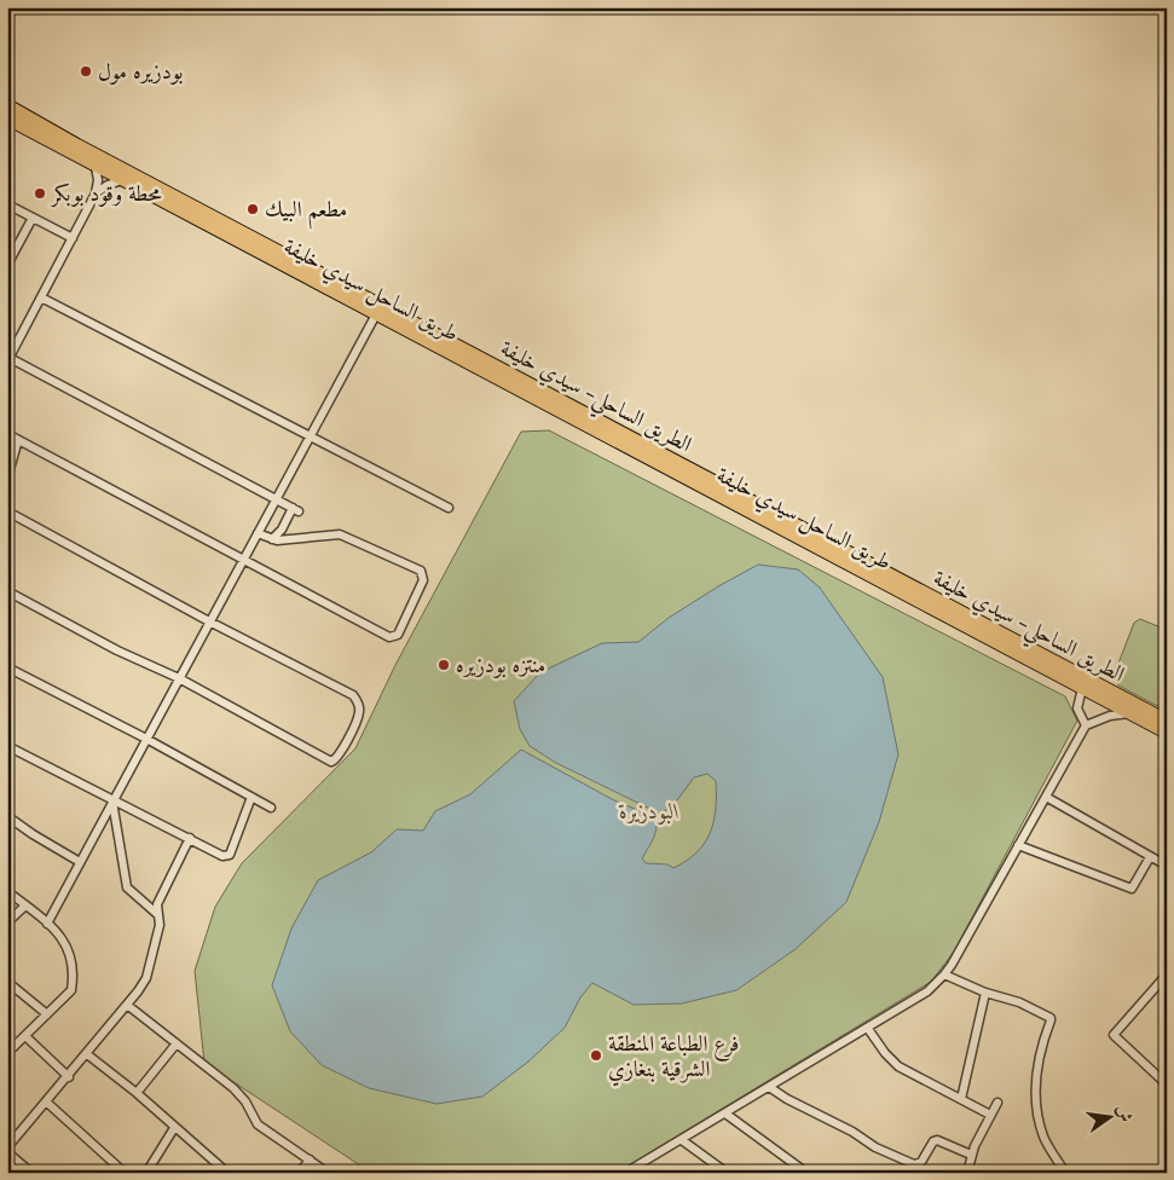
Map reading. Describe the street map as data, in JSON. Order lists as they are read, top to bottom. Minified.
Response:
{"streets":{"highway":["طريق الساحل سيدي خليفة","الطريق الساحلي- سيدي خليفة"]},"crossings":[["طريق الساحل سيدي خليفة","الطريق الساحلي- سيدي خليفة"]],"parks":["البودزيرة"],"places":["بودزيره مول","محطة وقود بوبكر","مطعم البيك","منتزه بودزيره","فرع الطباعة المنطقة الشرقية بنغازي"],"north":"right"}
